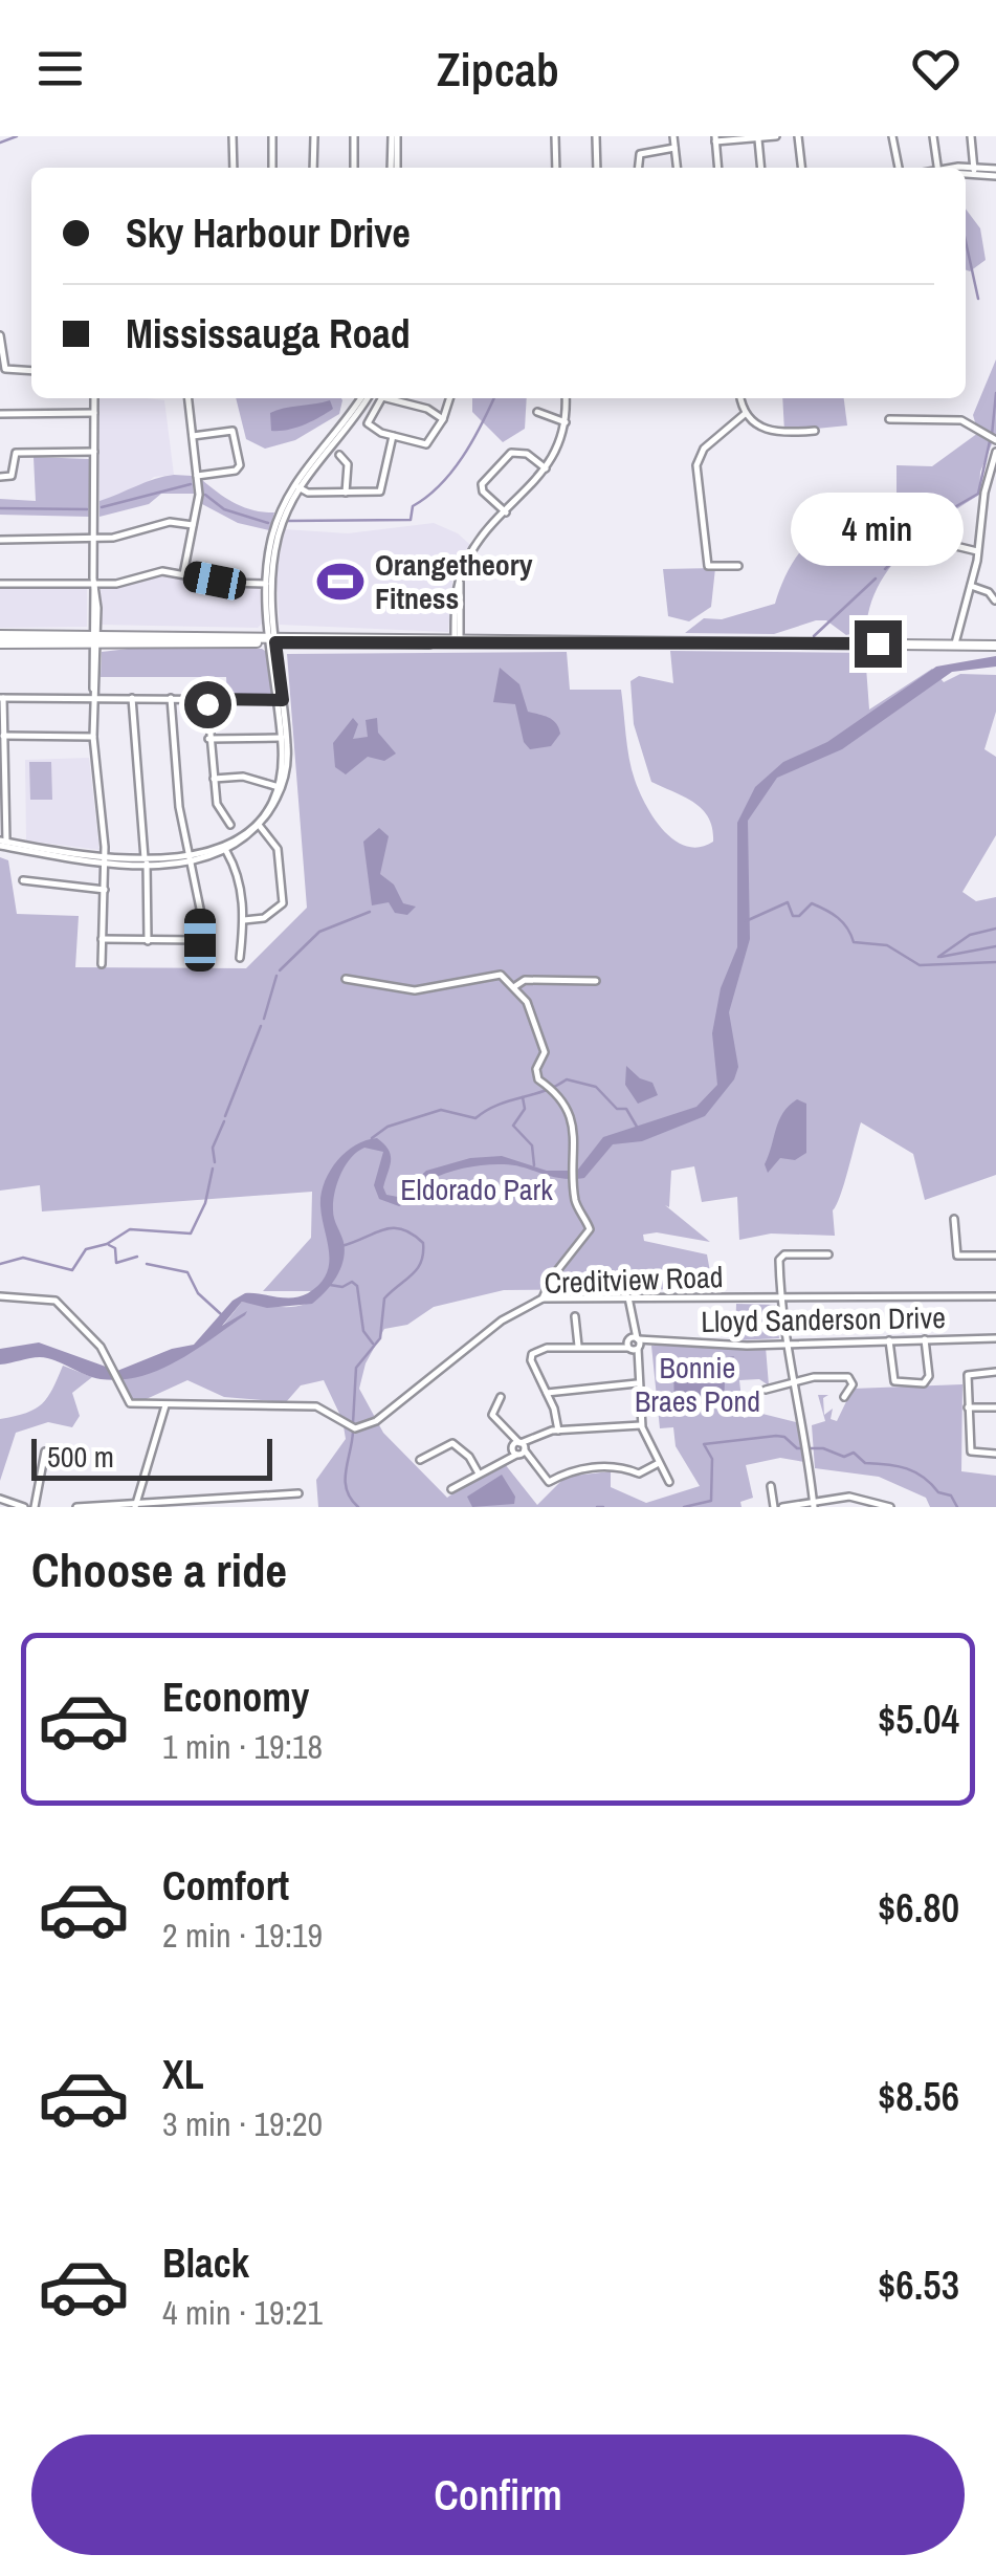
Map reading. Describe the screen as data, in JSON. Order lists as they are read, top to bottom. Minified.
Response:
{"streets":{"street":["Creditview Road","Lloyd Sanderson Drive"]},"parks":["Eldorado Park","Bonnie Braes Pond"],"places":{"sports":["Orangetheory Fitness"]},"scale_bar":"500 m","page":{"header":"Zipcab","banner":["Sky Harbour Drive","Mississauga Road"],"bubble":"4 min","scale":"500 m","heading":"Choose a ride","list":[{"name":"Economy","note":"1 min · 19:18","value":"$5.04"},{"name":"Comfort","note":"2 min · 19:19","value":"$6.80"},{"name":"XL","note":"3 min · 19:20","value":"$8.56"},{"name":"Black","note":"4 min · 19:21","value":"$6.53"}],"buttons":"Confirm"}}
